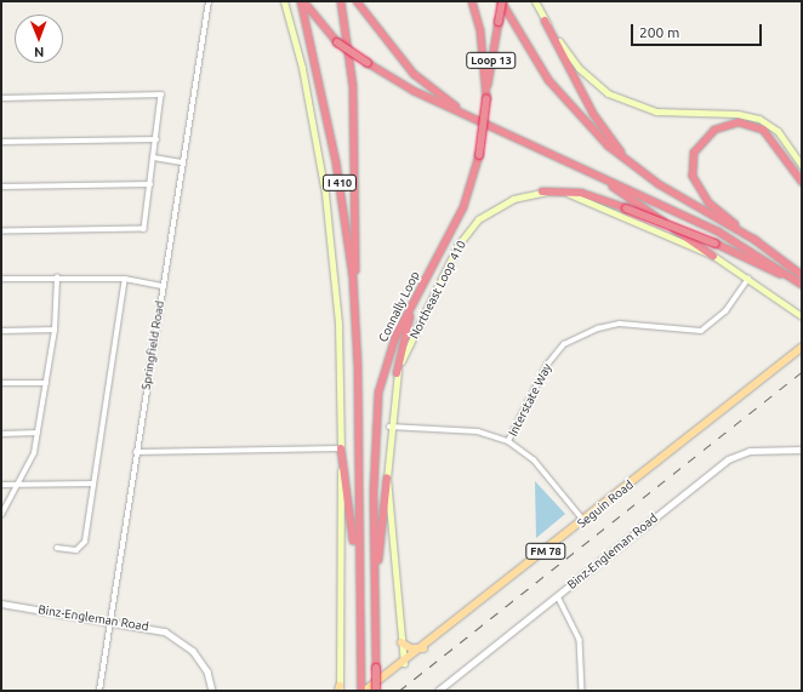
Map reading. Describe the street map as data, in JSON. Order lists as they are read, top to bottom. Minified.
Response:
{"streets":{"highway":["Loop 13","I 410","Connally Loop"],"main road":["Northeast Loop 410","Seguin Road","FM 78"],"street":["Springfield Road","Interstate Way","Binz-Engleman Road"]},"crossings":[["Loop 13","Connally Loop"],["I 410","Seguin Road"],["Northeast Loop 410","Interstate Way"],["Northeast Loop 410","Seguin Road"],["Springfield Road","Binz-Engleman Road"]],"scale_bar":"200 m","north":"bottom"}
